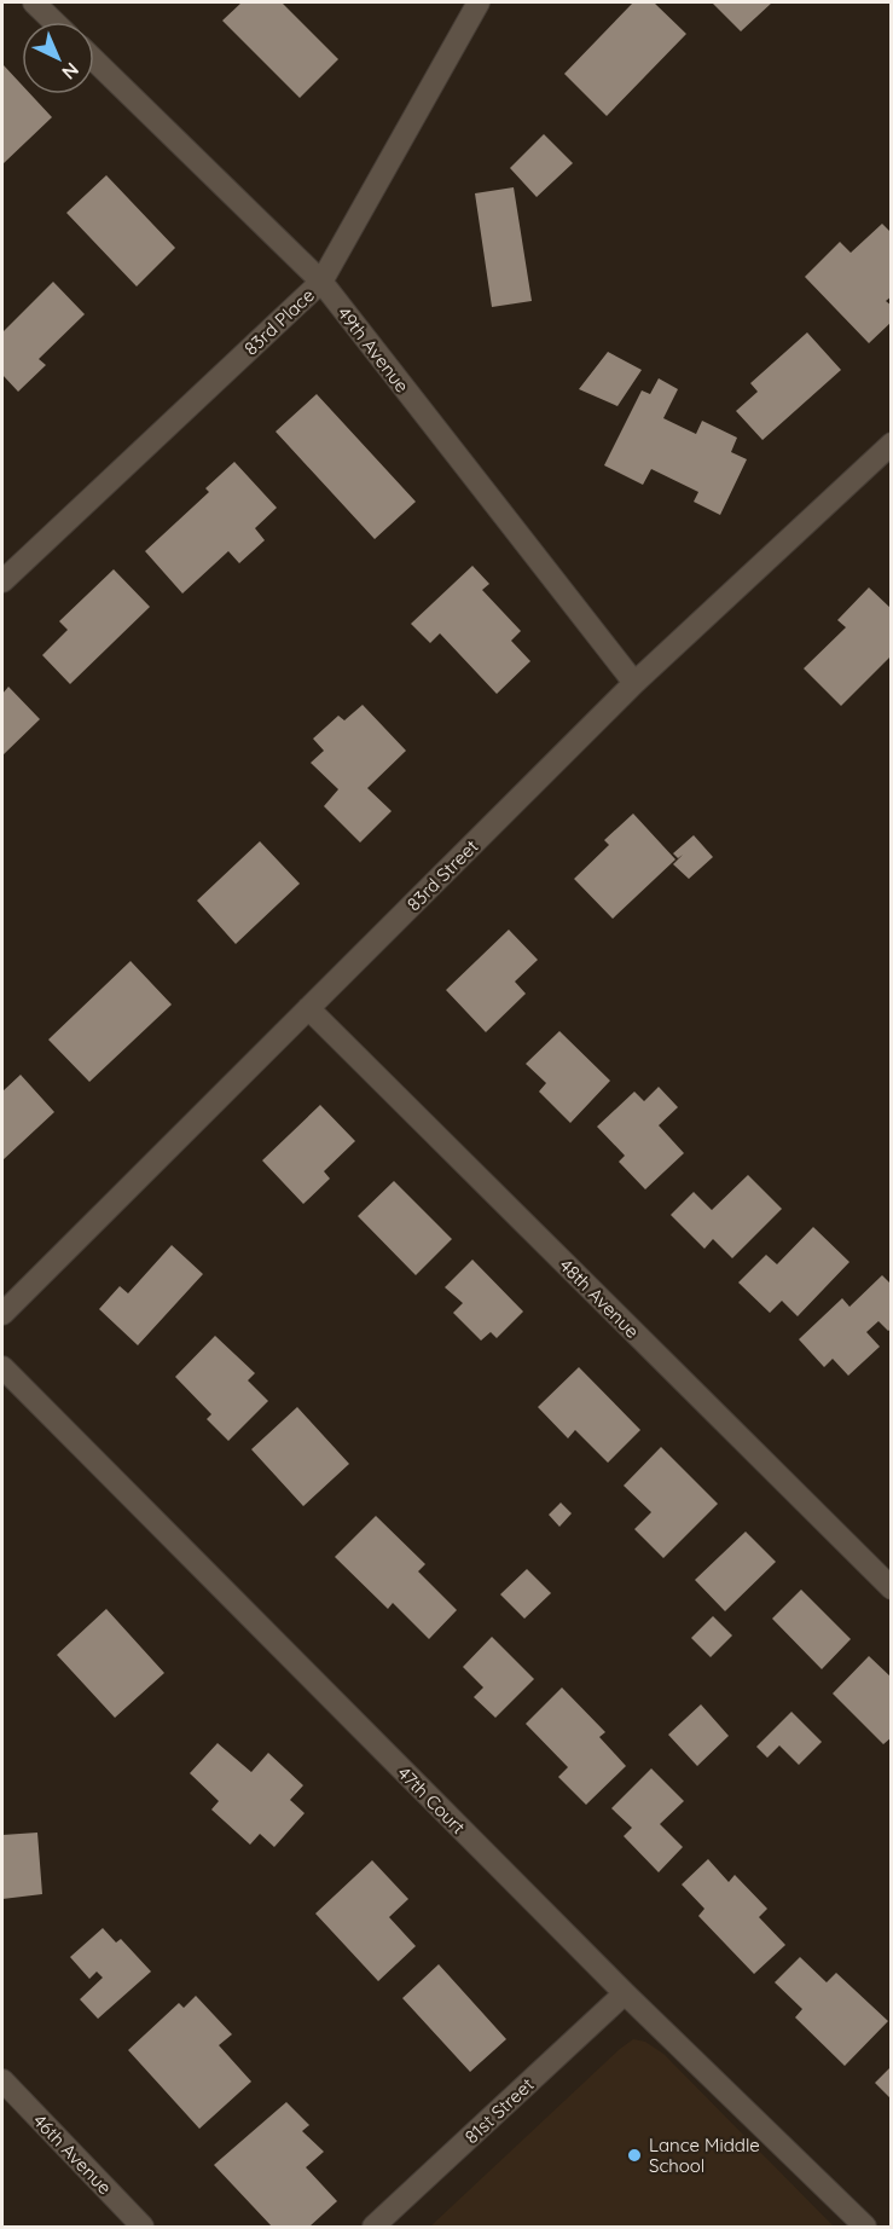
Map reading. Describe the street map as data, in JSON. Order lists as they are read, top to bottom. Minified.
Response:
{"streets":{"street":["83rd Place","49th Avenue","83rd Street","48th Avenue","47th Court","81st Street","46th Avenue"]},"crossings":[["83rd Place","49th Avenue"],["49th Avenue","83rd Street"],["83rd Street","48th Avenue"],["47th Court","81st Street"]],"places":["Lance Middle School"],"north":"bottom right"}
